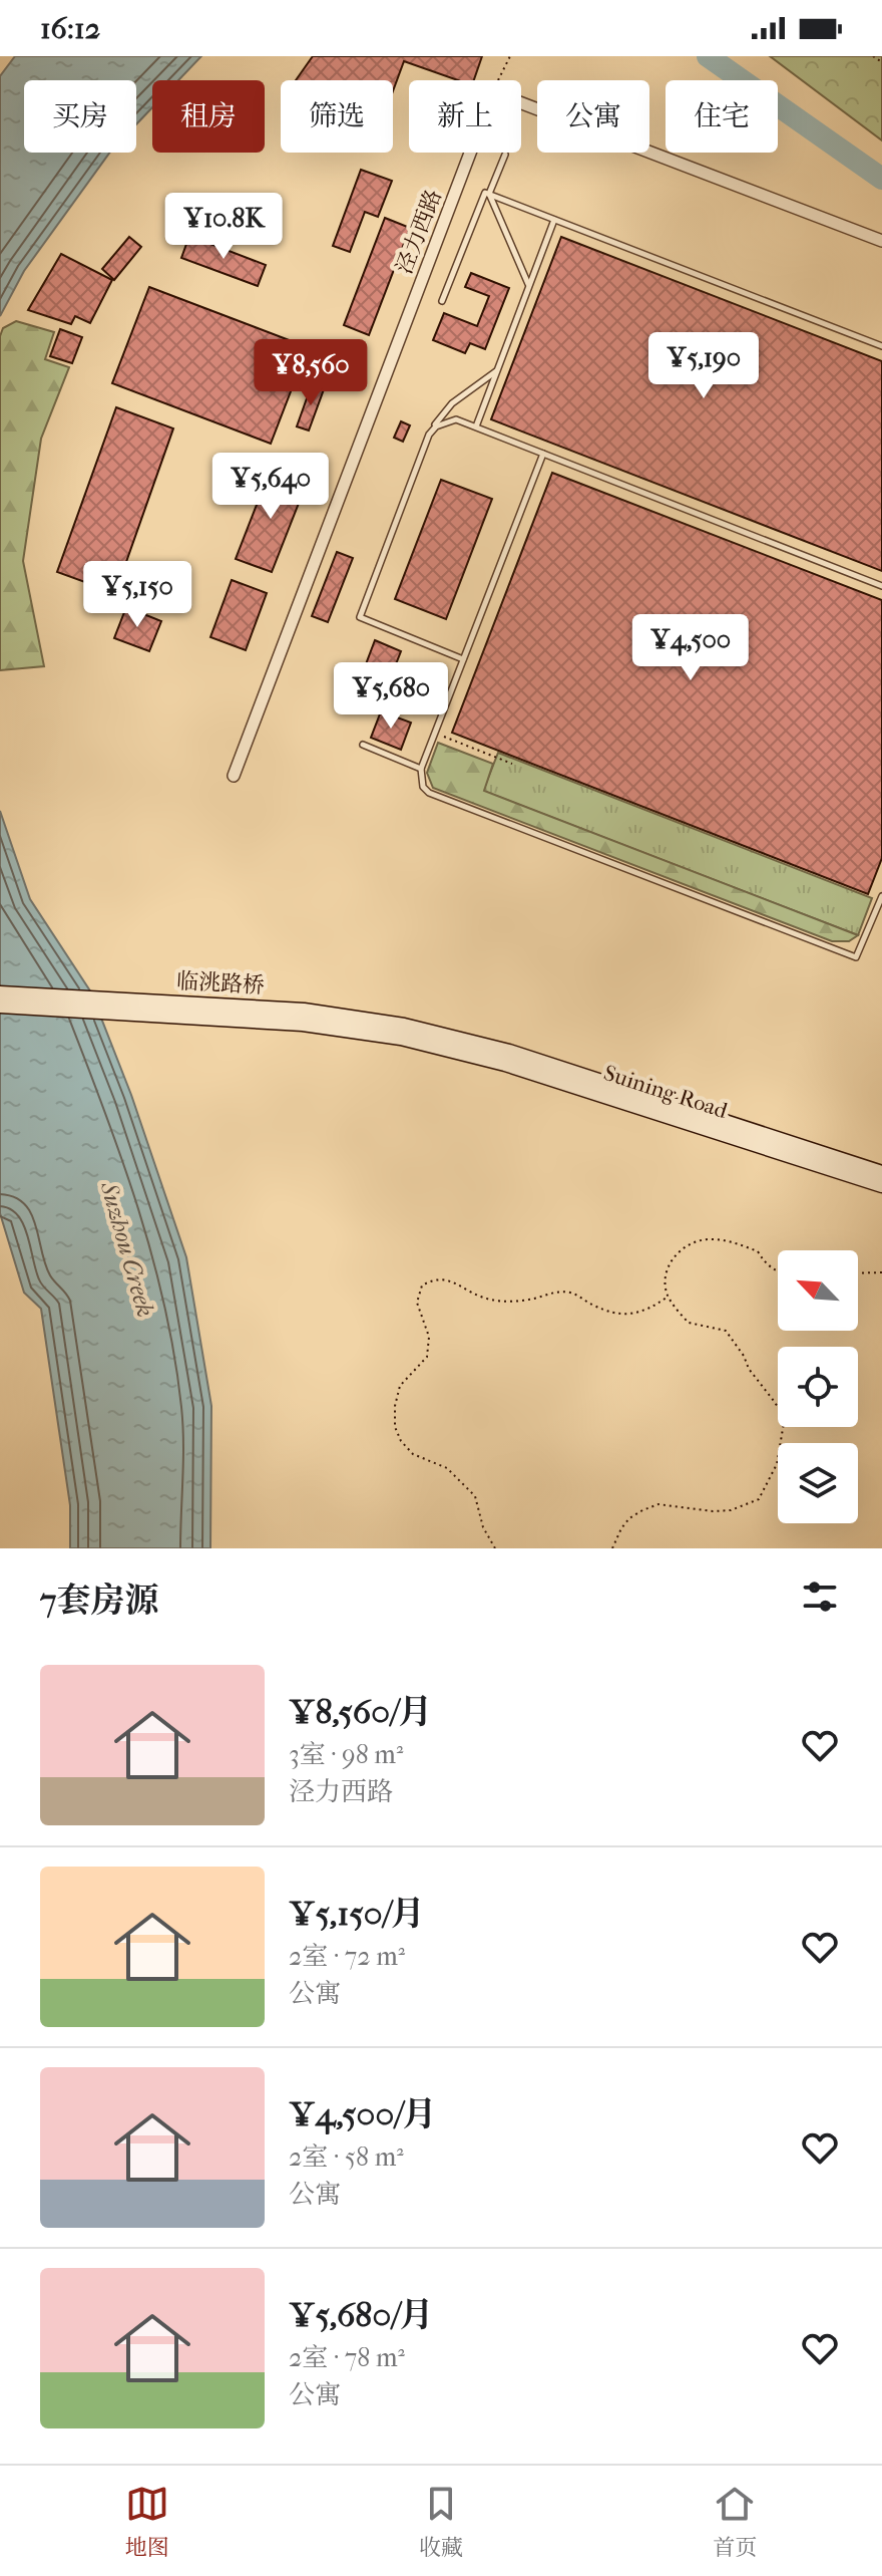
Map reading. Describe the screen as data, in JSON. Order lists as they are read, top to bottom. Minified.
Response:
{"streets":{"main road":["临洮路桥","Suining Road"],"street":["泾力西路"]},"crossings":[["临洮路桥","Suining Road"]],"water":["Suzhou Creek"],"north":"top left","page":{"status":"16:12","chip":["买房","租房","筛选","新上","公寓","住宅"],"price":["¥10.8K","¥5,190","¥8,560","¥5,640","¥5,150","¥4,500","¥5,680"],"heading":"7套房源","list":[{"name":"¥8,560/月","note":"3室 · 98 m² · 泾力西路"},{"name":"¥5,150/月","note":"2室 · 72 m² · 公寓"},{"name":"¥4,500/月","note":"2室 · 58 m² · 公寓"},{"name":"¥5,680/月","note":"2室 · 78 m² · 公寓"}],"tabs":["地图","收藏","首页"]}}
